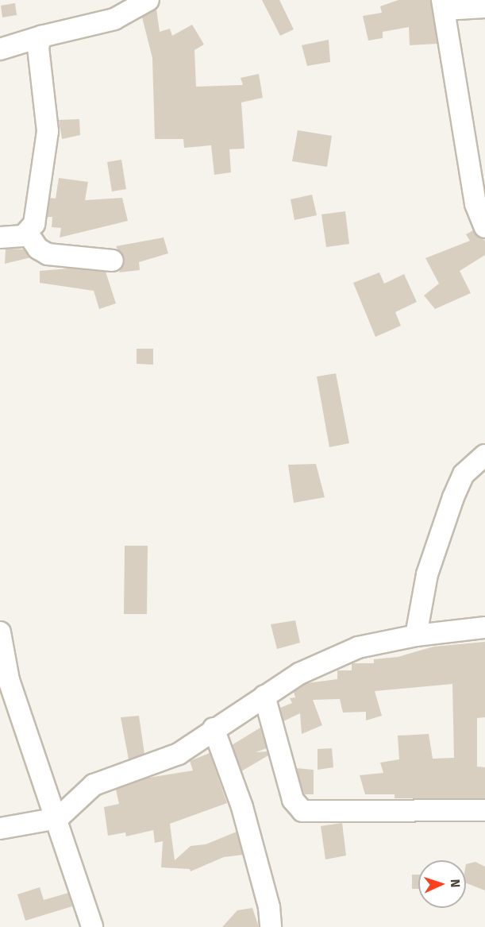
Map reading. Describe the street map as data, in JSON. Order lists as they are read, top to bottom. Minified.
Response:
{"north":"right"}
